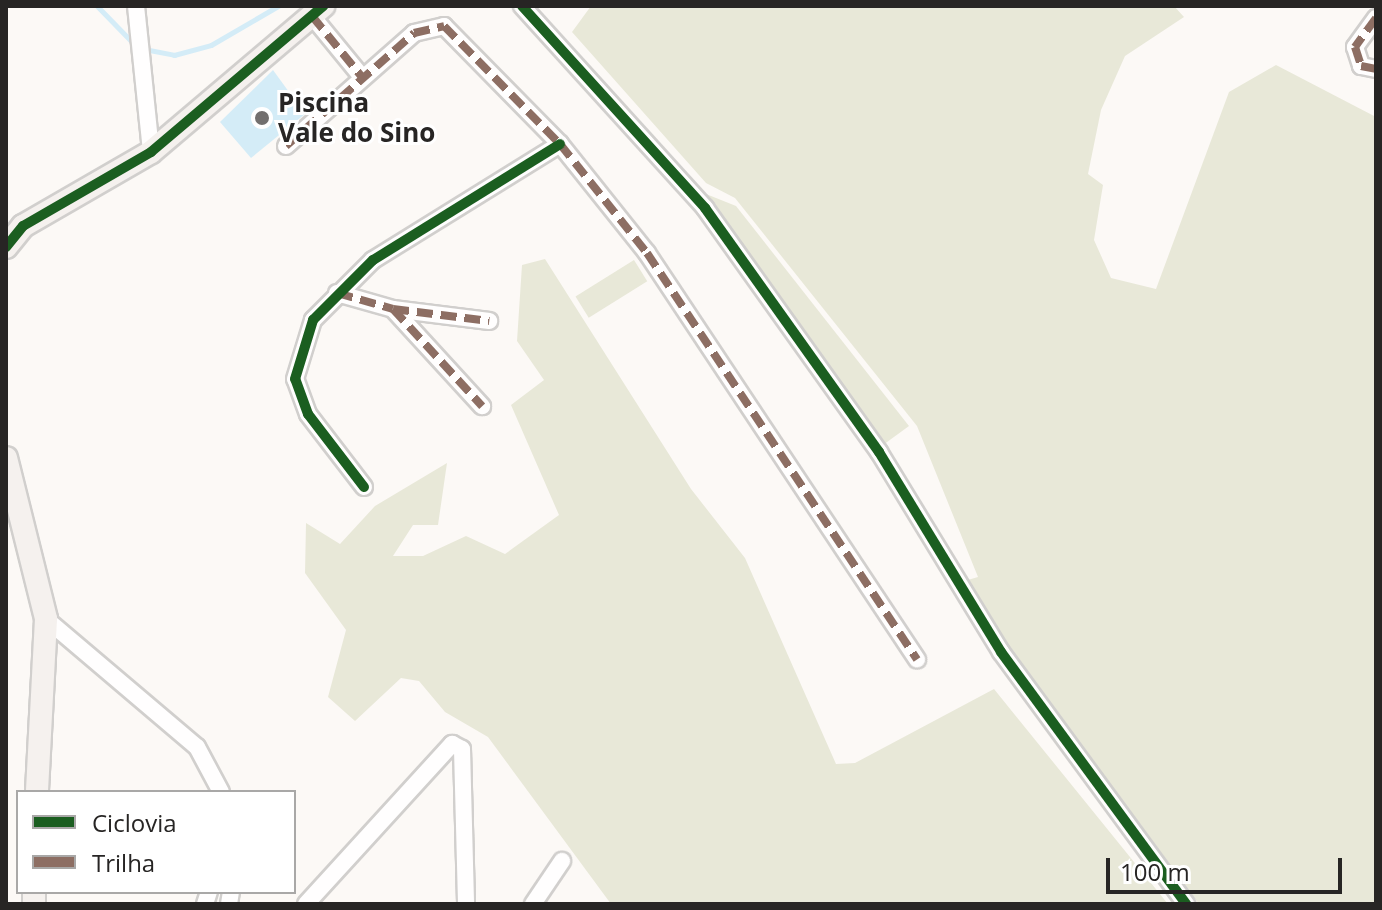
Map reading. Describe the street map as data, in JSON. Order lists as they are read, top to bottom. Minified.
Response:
{"places":["Piscina Vale do Sino"],"legend":["Ciclovia","Trilha"],"scale_bar":"100 m"}
